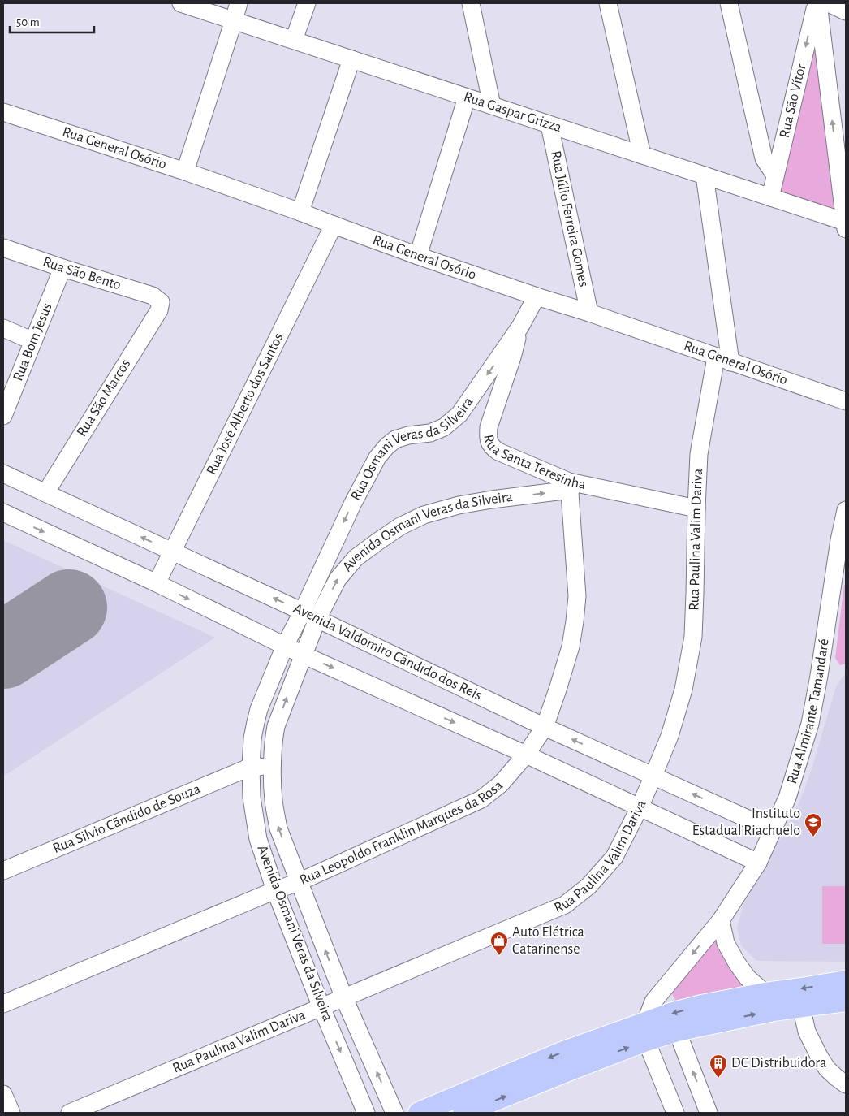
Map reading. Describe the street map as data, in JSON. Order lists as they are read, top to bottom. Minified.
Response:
{"streets":{"street":["Rua São Vítor","Rua Gaspar Grizza","Rua General Osório","Rua Júlio Ferreira Gomes","Rua São Bento","Rua Bom Jesus","Rua São Marcos","Rua José Alberto dos Santos","Rua Osmani Veras da Silveira","Rua Santa Teresinha","Avenida OsmanI Veras da Silveira","Rua Paulina Valim Dariva","Avenida Valdomiro Cândido dos Reis","Rua Almirante Tamandaré","Rua Silvio Cãndido de Souza","Rua Leopoldo Franklin Marques da Rosa","Avenida Osmani Veras da Silveira"]},"crossings":[["Rua São Vítor","Rua Gaspar Grizza"],["Rua Gaspar Grizza","Rua Júlio Ferreira Gomes"],["Rua Gaspar Grizza","Rua Paulina Valim Dariva"],["Rua General Osório","Rua Júlio Ferreira Gomes"],["Rua General Osório","Rua José Alberto dos Santos"],["Rua General Osório","Rua Osmani Veras da Silveira"],["Rua General Osório","Rua Paulina Valim Dariva"],["Rua São Bento","Rua Bom Jesus"],["Rua São Bento","Rua São Marcos"],["Rua São Marcos","Avenida Valdomiro Cândido dos Reis"],["Rua José Alberto dos Santos","Avenida Valdomiro Cândido dos Reis"],["Rua Osmani Veras da Silveira","Rua Santa Teresinha"],["Rua Osmani Veras da Silveira","Avenida OsmanI Veras da Silveira"],["Rua Osmani Veras da Silveira","Avenida Valdomiro Cândido dos Reis"],["Rua Osmani Veras da Silveira","Avenida Osmani Veras da Silveira"],["Rua Santa Teresinha","Avenida OsmanI Veras da Silveira"],["Rua Santa Teresinha","Rua Paulina Valim Dariva"],["Rua Santa Teresinha","Rua Leopoldo Franklin Marques da Rosa"],["Avenida OsmanI Veras da Silveira","Avenida Valdomiro Cândido dos Reis"],["Avenida OsmanI Veras da Silveira","Rua Leopoldo Franklin Marques da Rosa"],["Avenida OsmanI Veras da Silveira","Avenida Osmani Veras da Silveira"],["Rua Paulina Valim Dariva","Avenida Valdomiro Cândido dos Reis"],["Rua Paulina Valim Dariva","Avenida Osmani Veras da Silveira"],["Avenida Valdomiro Cândido dos Reis","Rua Almirante Tamandaré"],["Avenida Valdomiro Cândido dos Reis","Rua Leopoldo Franklin Marques da Rosa"],["Avenida Valdomiro Cândido dos Reis","Avenida Osmani Veras da Silveira"],["Rua Silvio Cãndido de Souza","Avenida Osmani Veras da Silveira"],["Rua Leopoldo Franklin Marques da Rosa","Avenida Osmani Veras da Silveira"]],"one_way":["Rua Osmani Veras da Silveira","Avenida OsmanI Veras da Silveira"],"places":{"school or university":["Instituto Estadual Riachuelo"],"shop":["Auto Elétrica Catarinense"],"building":["DC Distribuidora"]},"scale_bar":"50 m"}
